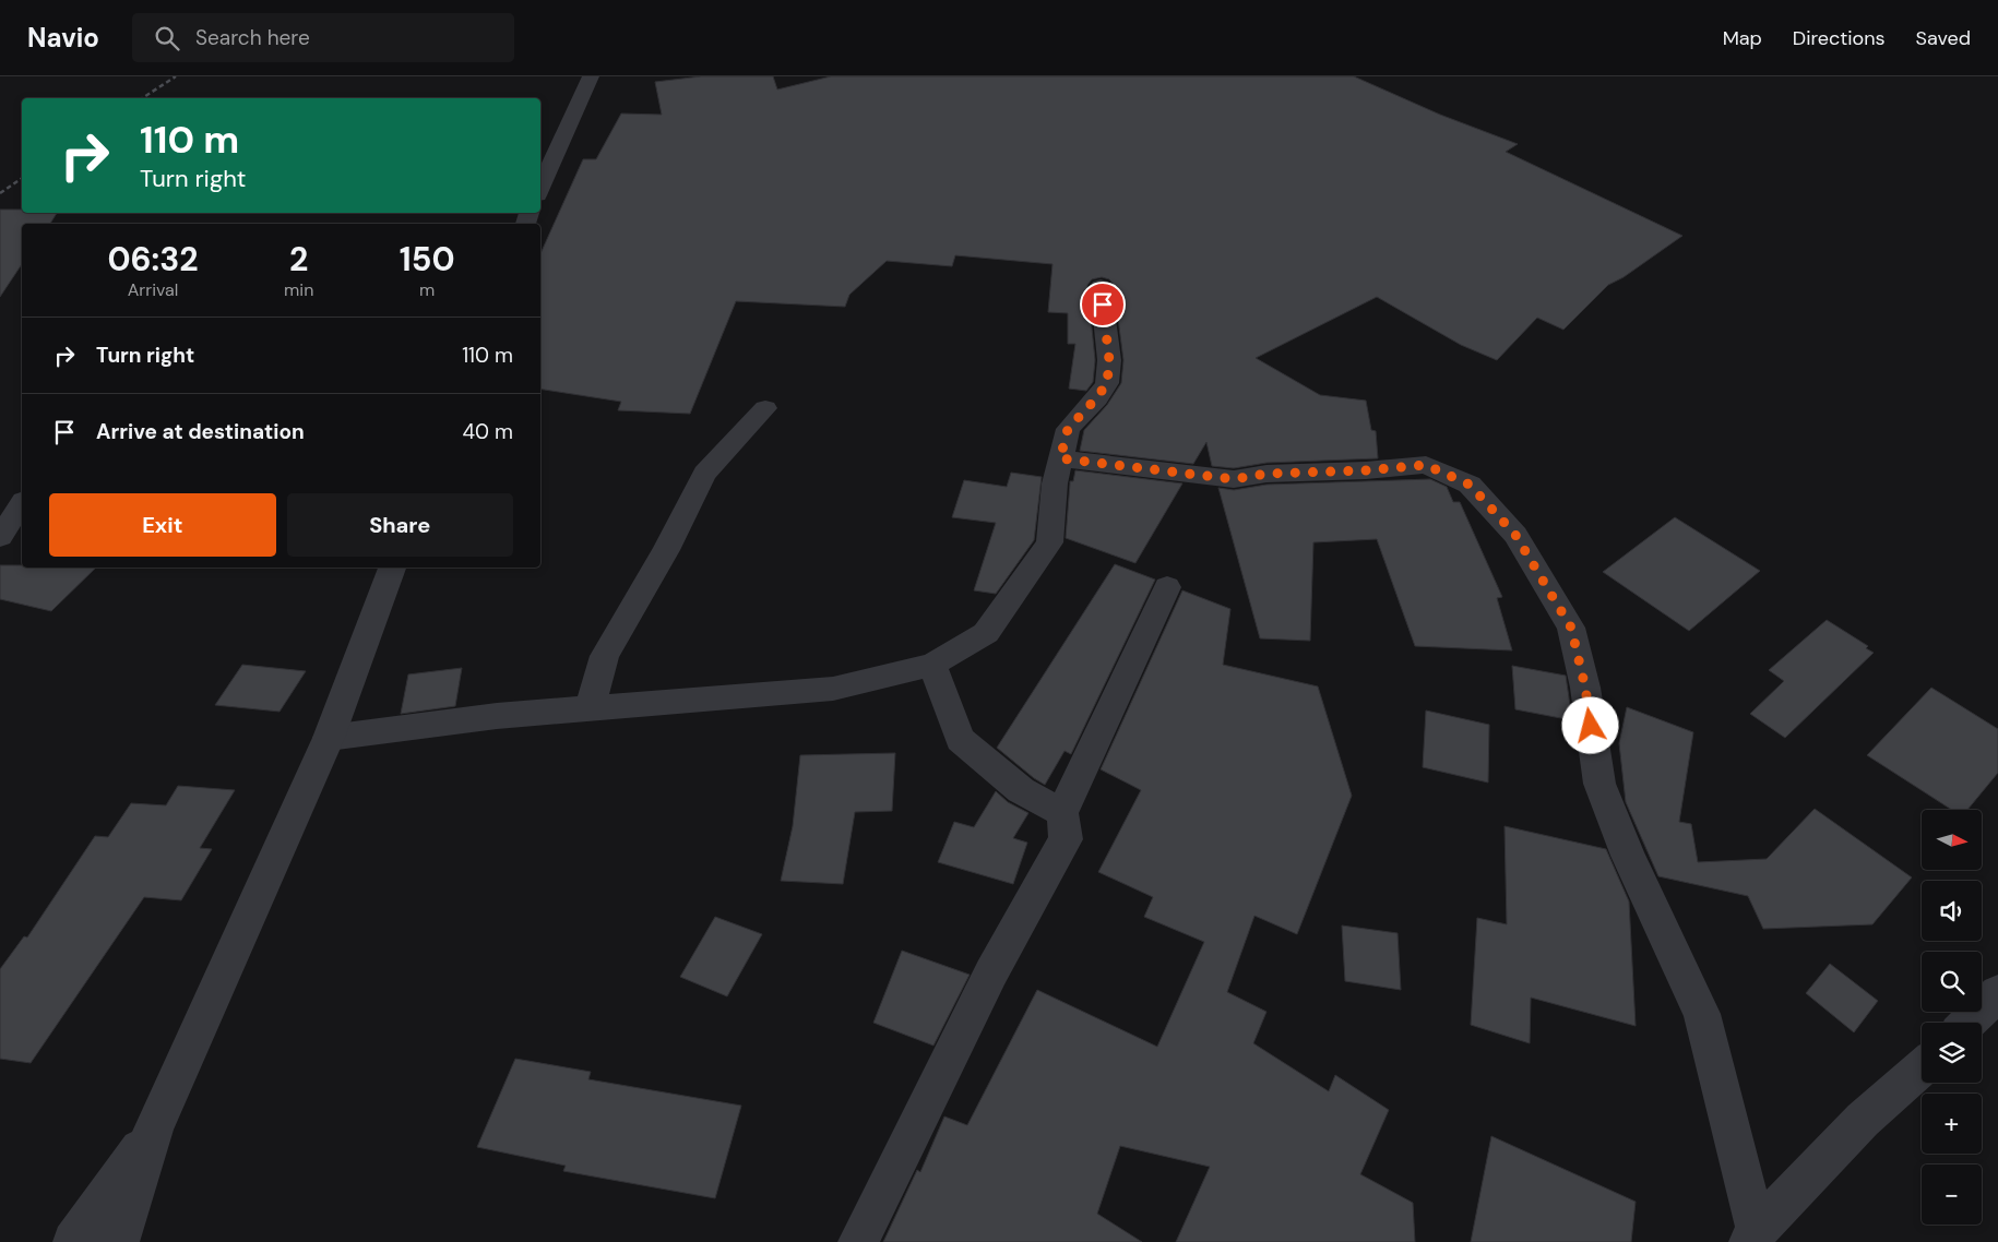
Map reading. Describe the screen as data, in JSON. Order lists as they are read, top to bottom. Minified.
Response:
{"north":"right","page":{"header":"Navio","search":"Search here","nav":["Map","Directions","Saved"],"turn":["110 m","Turn right"],"eta":["06:32","Arrival","2","min","150","m"],"list":[{"name":"Turn right","value":"110 m"},{"name":"Arrive at destination","value":"40 m"}],"buttons":["Exit","Share"],"map_buttons":["+","−"]}}
